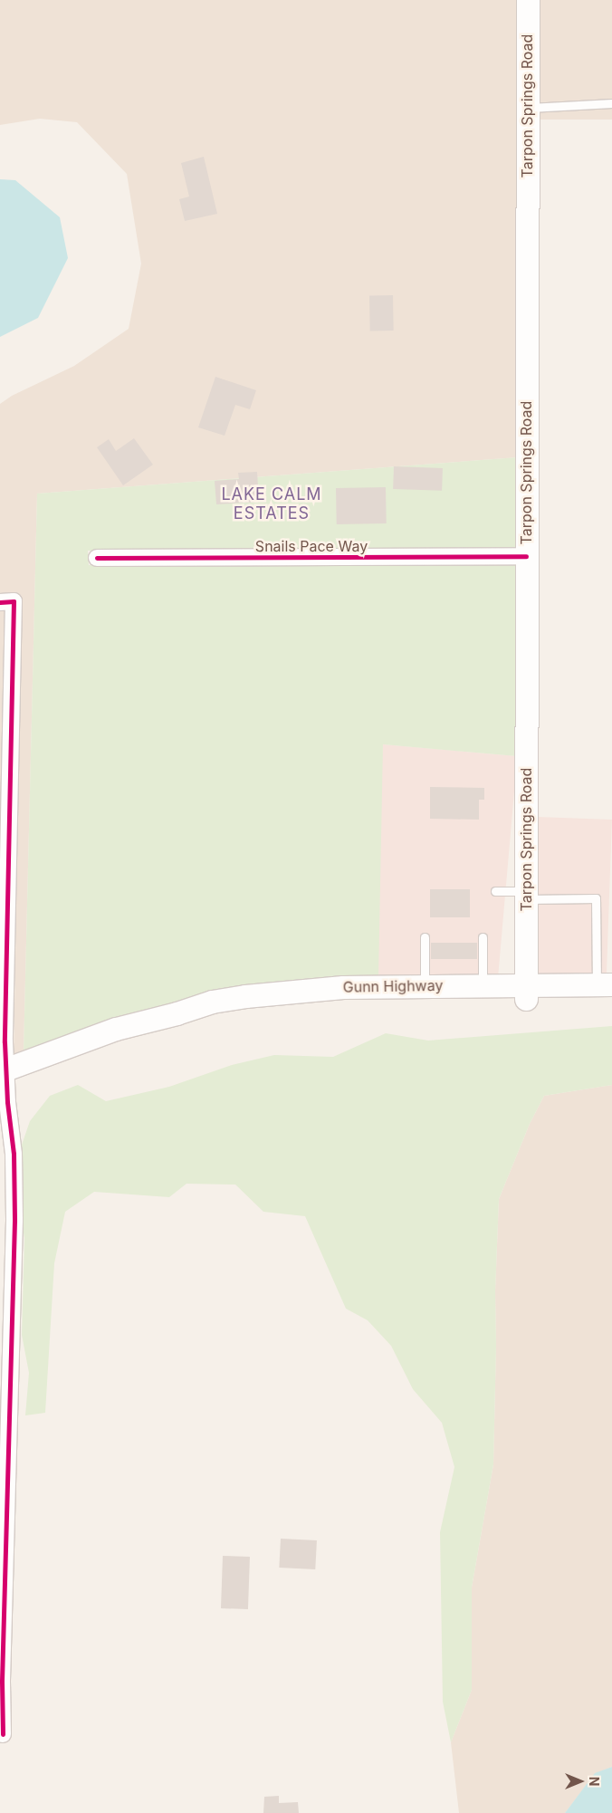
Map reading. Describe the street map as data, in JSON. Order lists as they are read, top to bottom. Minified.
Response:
{"streets":{"main road":["Tarpon Springs Road","Gunn Highway"],"street":["Snails Pace Way"]},"crossings":[["Tarpon Springs Road","Snails Pace Way"],["Tarpon Springs Road","Gunn Highway"]],"districts":["LAKE CALM ESTATES"],"north":"right"}
